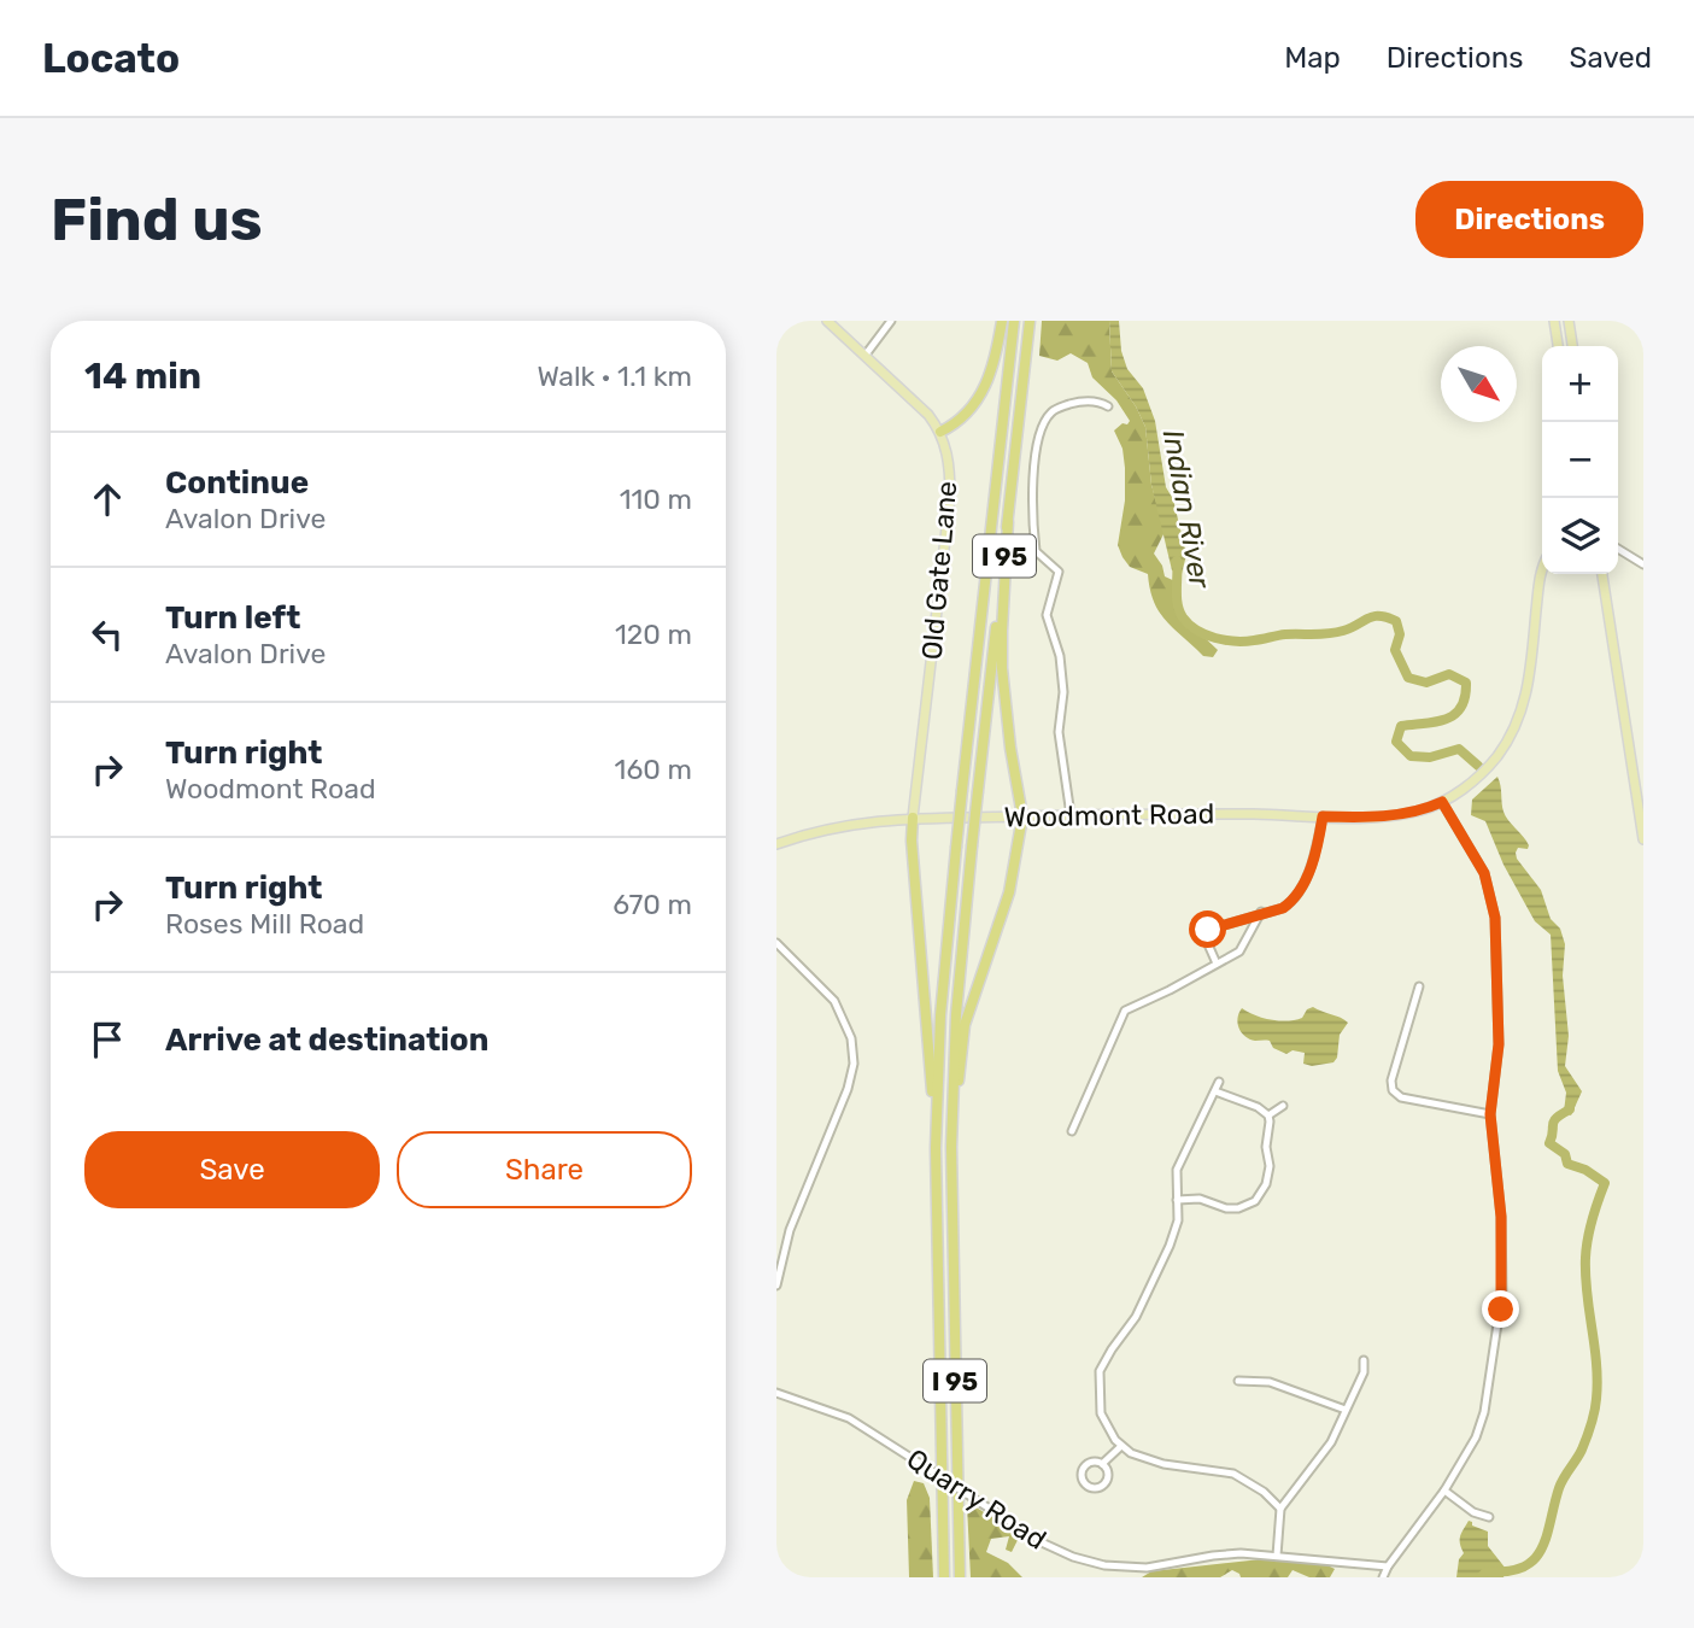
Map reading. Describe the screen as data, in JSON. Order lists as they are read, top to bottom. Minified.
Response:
{"streets":{"highway":["I 95"],"main road":["Old Gate Lane","Woodmont Road"],"street":["Quarry Road"]},"crossings":[["Old Gate Lane","Woodmont Road"]],"water":["Indian River"],"north":"bottom right","page":{"header":"Locato","nav":["Map","Directions","Saved"],"buttons":["Directions",["Save","Share"]],"title":"Find us","heading":["14 min","Walk · 1.1 km"],"map_buttons":["+","−"],"list":[["Continue","Avalon Drive","110 m"],["Turn left","Avalon Drive","120 m"],["Turn right","Woodmont Road","160 m"],["Turn right","Roses Mill Road","670 m"],"Arrive at destination"]}}
